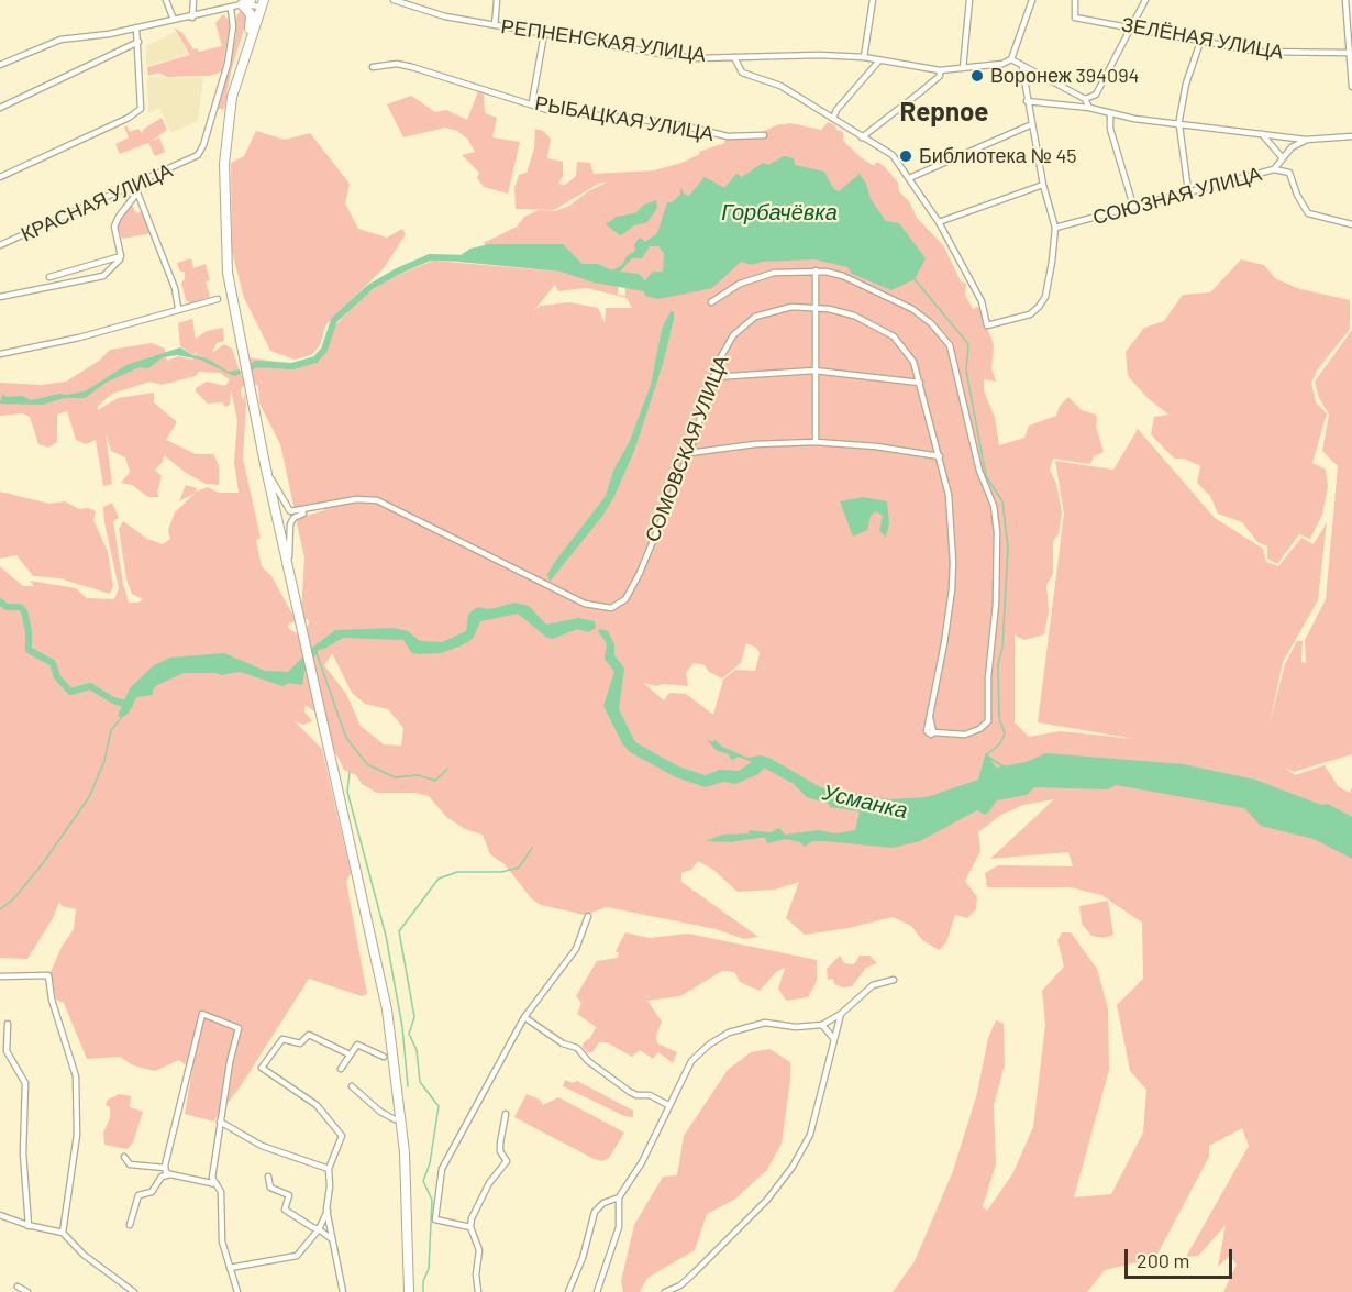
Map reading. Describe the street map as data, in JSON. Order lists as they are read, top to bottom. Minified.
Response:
{"streets":{"street":["ЗЕЛЁНАЯ УЛИЦА","РЕПНЕНСКАЯ УЛИЦА","РЫБАЦКАЯ УЛИЦА","СОЮЗНАЯ УЛИЦА","КРАСНАЯ УЛИЦА","СОМОВСКАЯ УЛИЦА"]},"districts":["Repnoe"],"water":["Горбачёвка","Усманка"],"places":["Воронеж 394094","Библиотека № 45"],"scale_bar":"200 m"}
